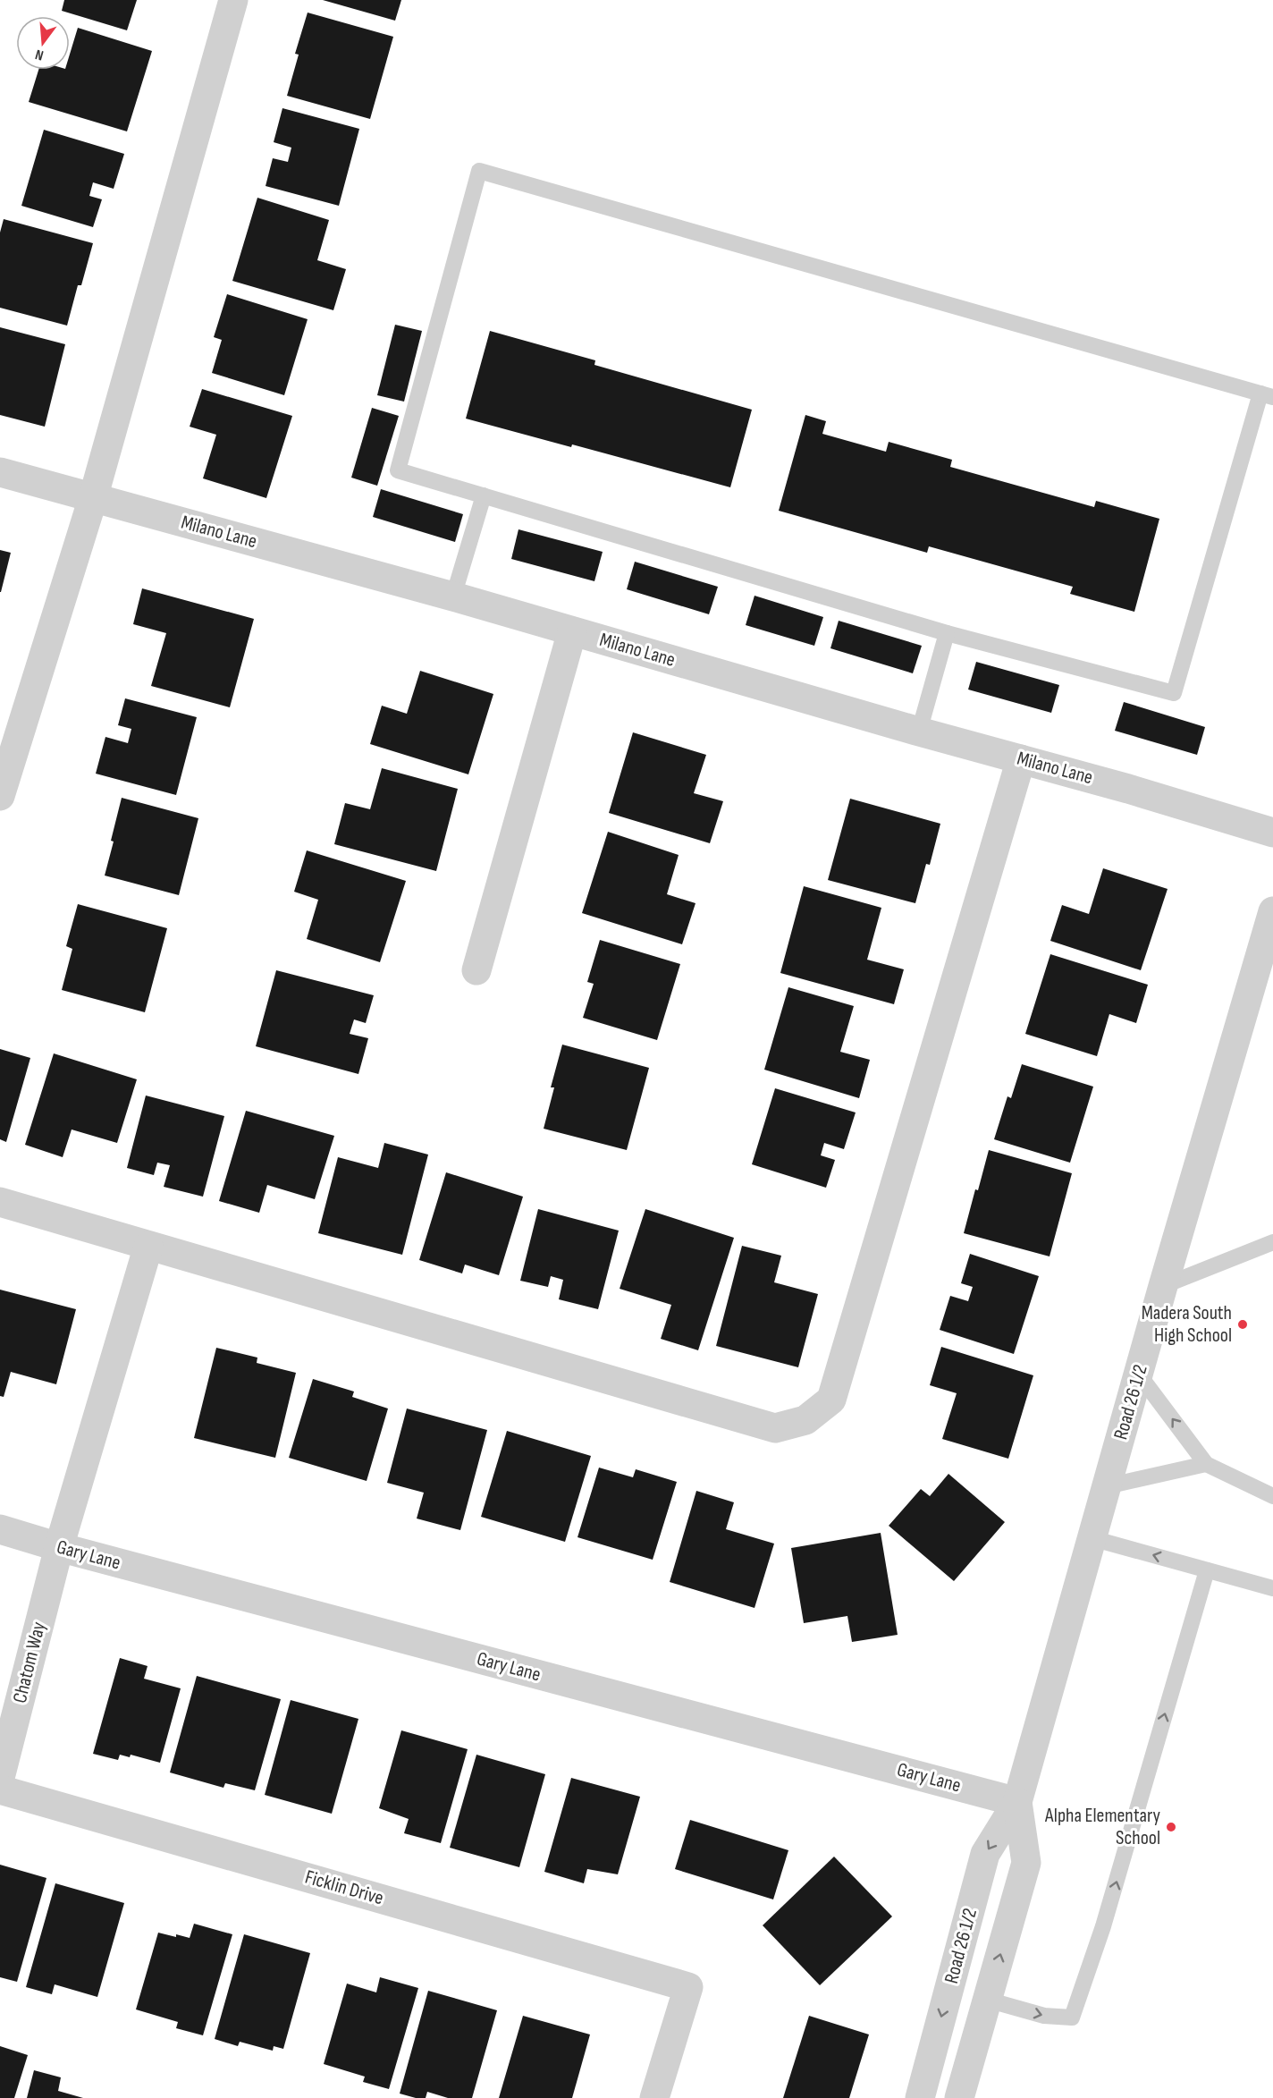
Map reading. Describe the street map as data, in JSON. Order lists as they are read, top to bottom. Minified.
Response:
{"streets":{"street":["Milano Lane","Road 26 1/2","Gary Lane","Chatom Way","Ficklin Drive"]},"crossings":[["Road 26 1/2","Gary Lane"],["Gary Lane","Chatom Way"]],"places":["Madera South High School","Alpha Elementary School"],"north":"bottom"}
